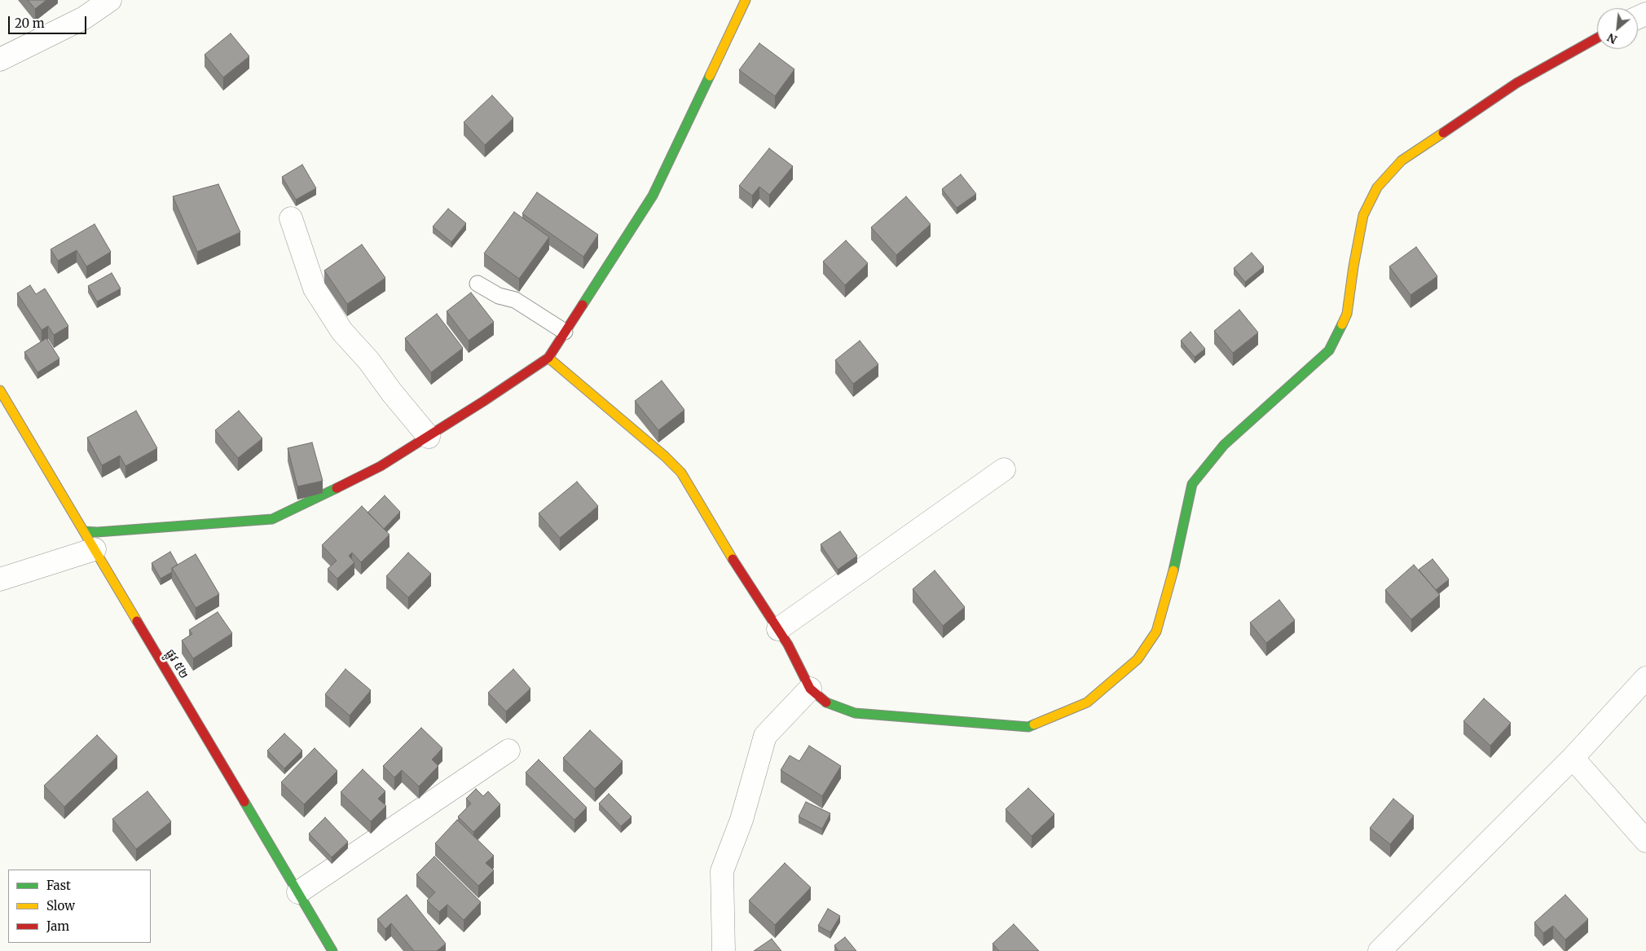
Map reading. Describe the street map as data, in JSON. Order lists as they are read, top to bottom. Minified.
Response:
{"streets":{"street":["ផ្លូវ ៥២"]},"legend":["Fast","Slow","Jam"],"scale_bar":"20 m","north":"bottom left"}
